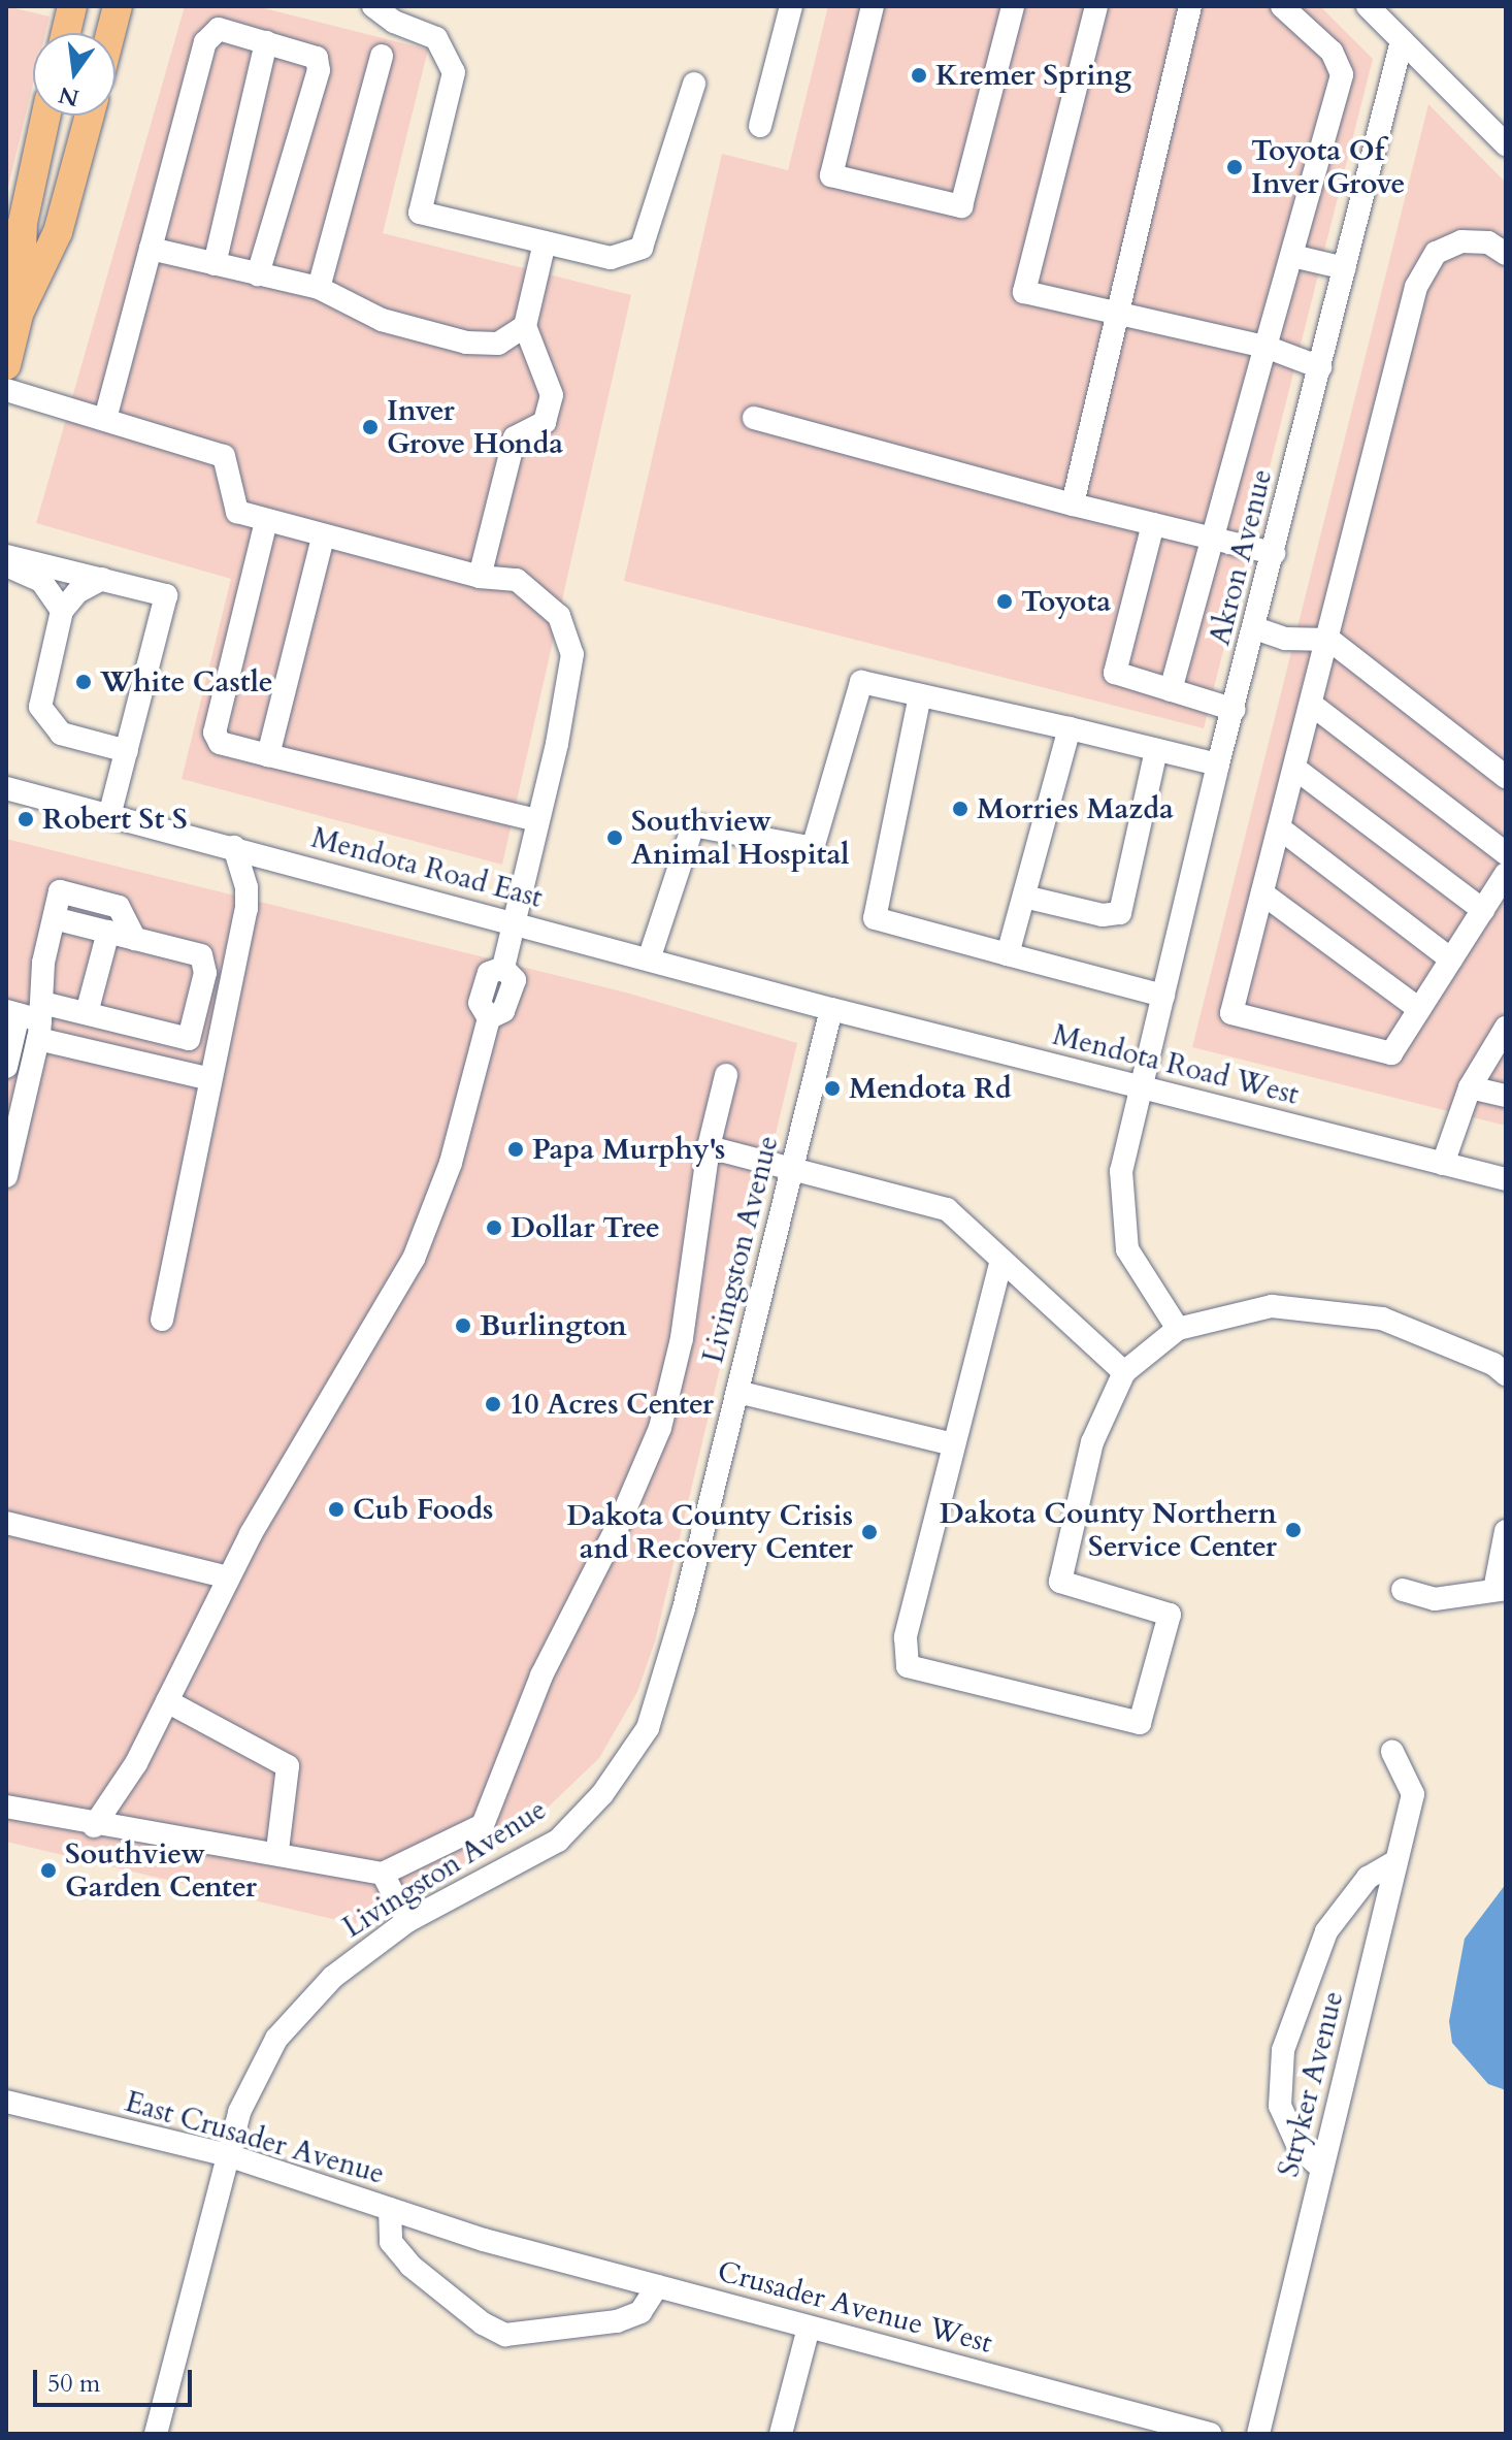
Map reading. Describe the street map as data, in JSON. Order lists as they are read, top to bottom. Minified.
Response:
{"streets":{"street":["Akron Avenue","Mendota Road East","Mendota Road West","Livingston Avenue","Stryker Avenue","East Crusader Avenue","Crusader Avenue West"]},"crossings":[["Akron Avenue","Mendota Road West"],["Mendota Road East","Mendota Road West"],["Mendota Road East","Livingston Avenue"],["Mendota Road West","Livingston Avenue"],["Livingston Avenue","East Crusader Avenue"],["East Crusader Avenue","Crusader Avenue West"]],"places":["Kremer Spring","Toyota Of Inver Grove","Inver Grove Honda","Toyota","White Castle","Morries Mazda","Robert St S","Southview Animal Hospital","Mendota Rd","Papa Murphy's","Dollar Tree","Burlington","10 Acres Center","Cub Foods","Dakota County Northern Service Center","Dakota County Crisis and Recovery Center","Southview Garden Center"],"scale_bar":"50 m","north":"bottom"}
